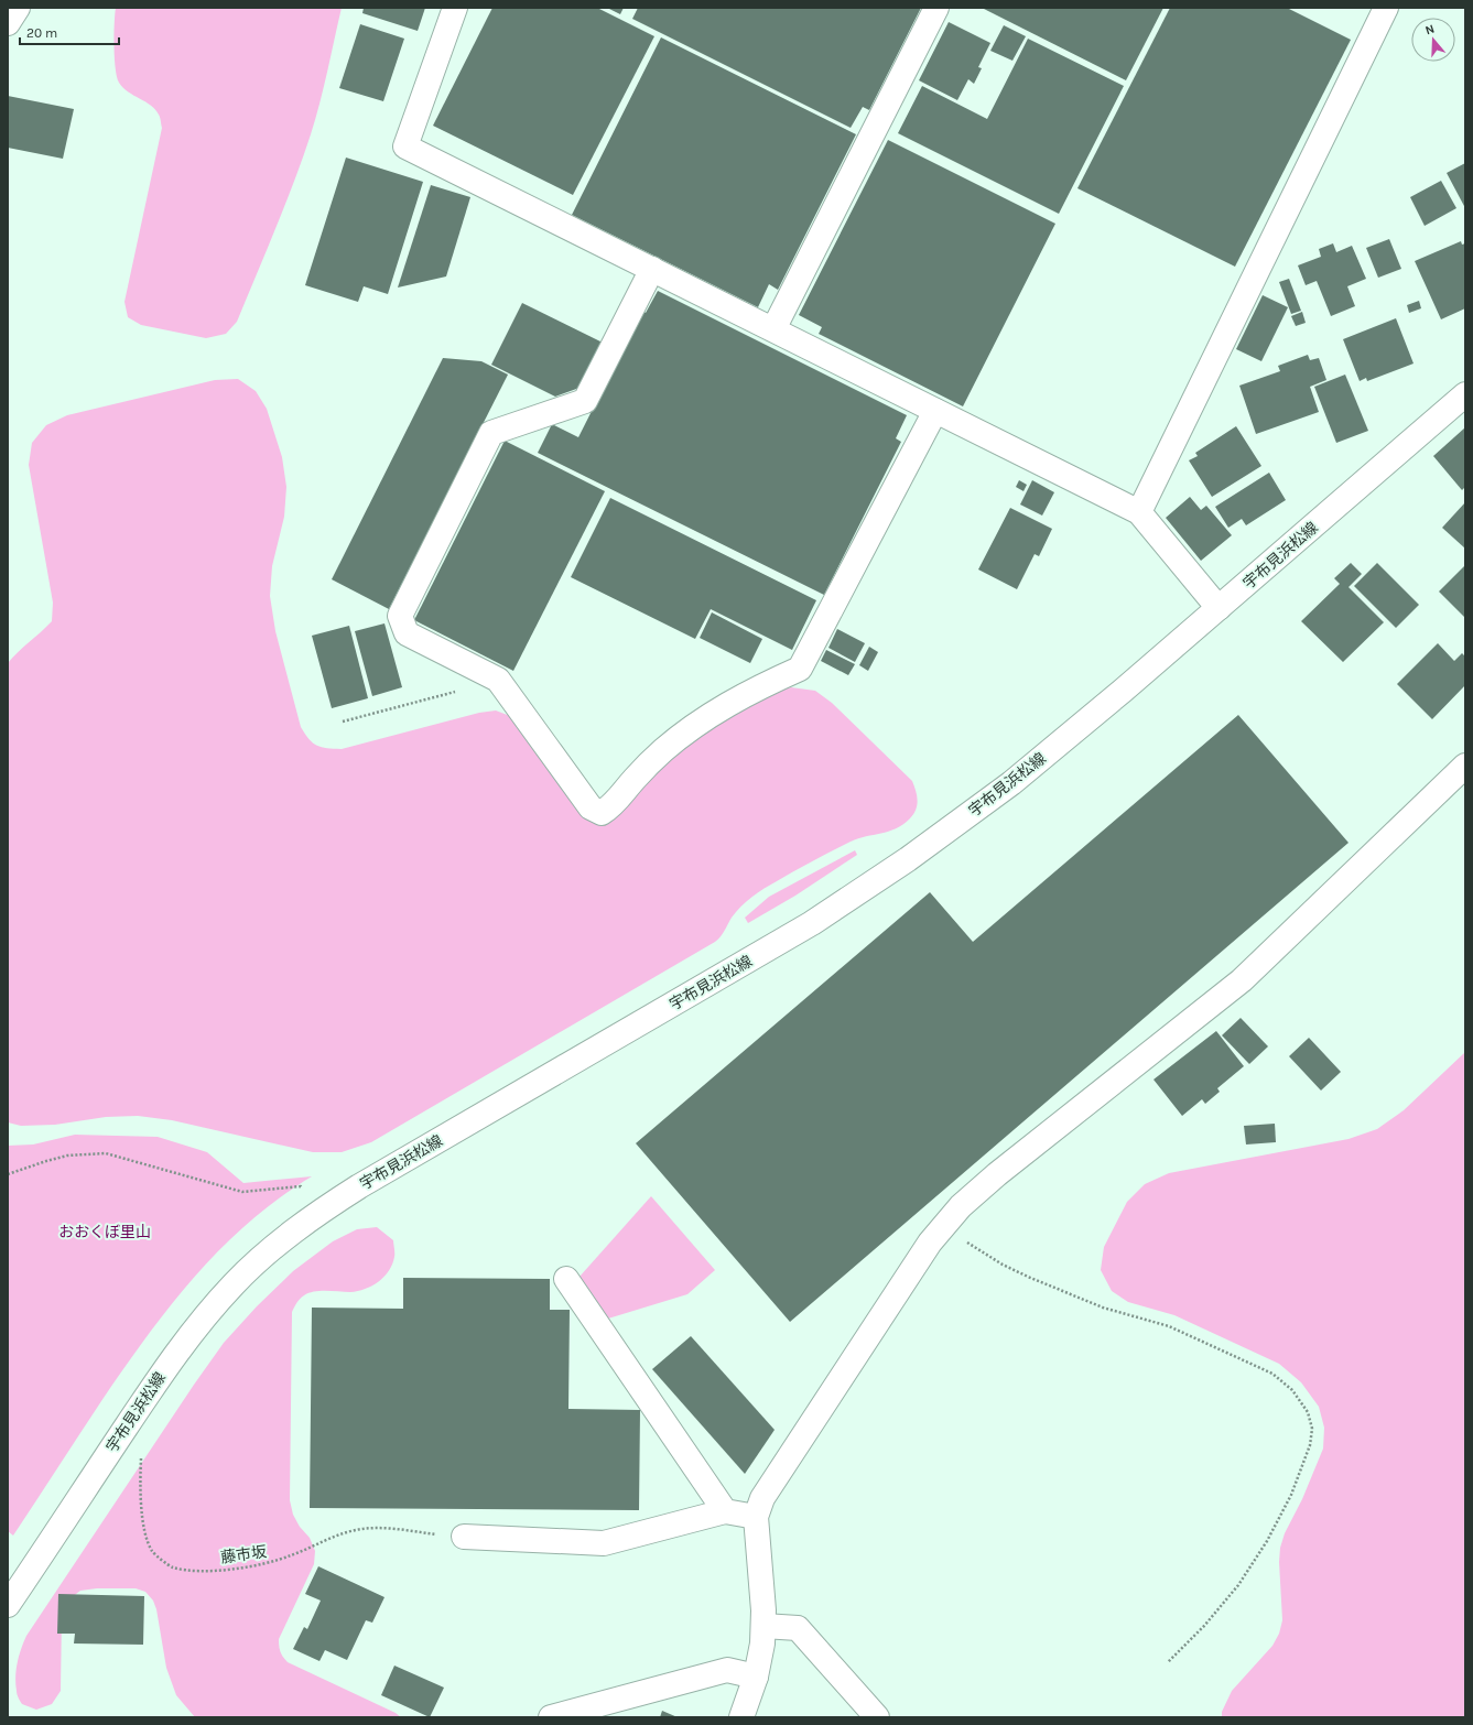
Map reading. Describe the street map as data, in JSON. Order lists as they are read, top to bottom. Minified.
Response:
{"streets":{"street":["宇布見浜松線"],"path":["藤市坂"]},"crossings":[["宇布見浜松線","藤市坂"]],"parks":["おおくぼ里山"],"scale_bar":"20 m","north":"top"}
